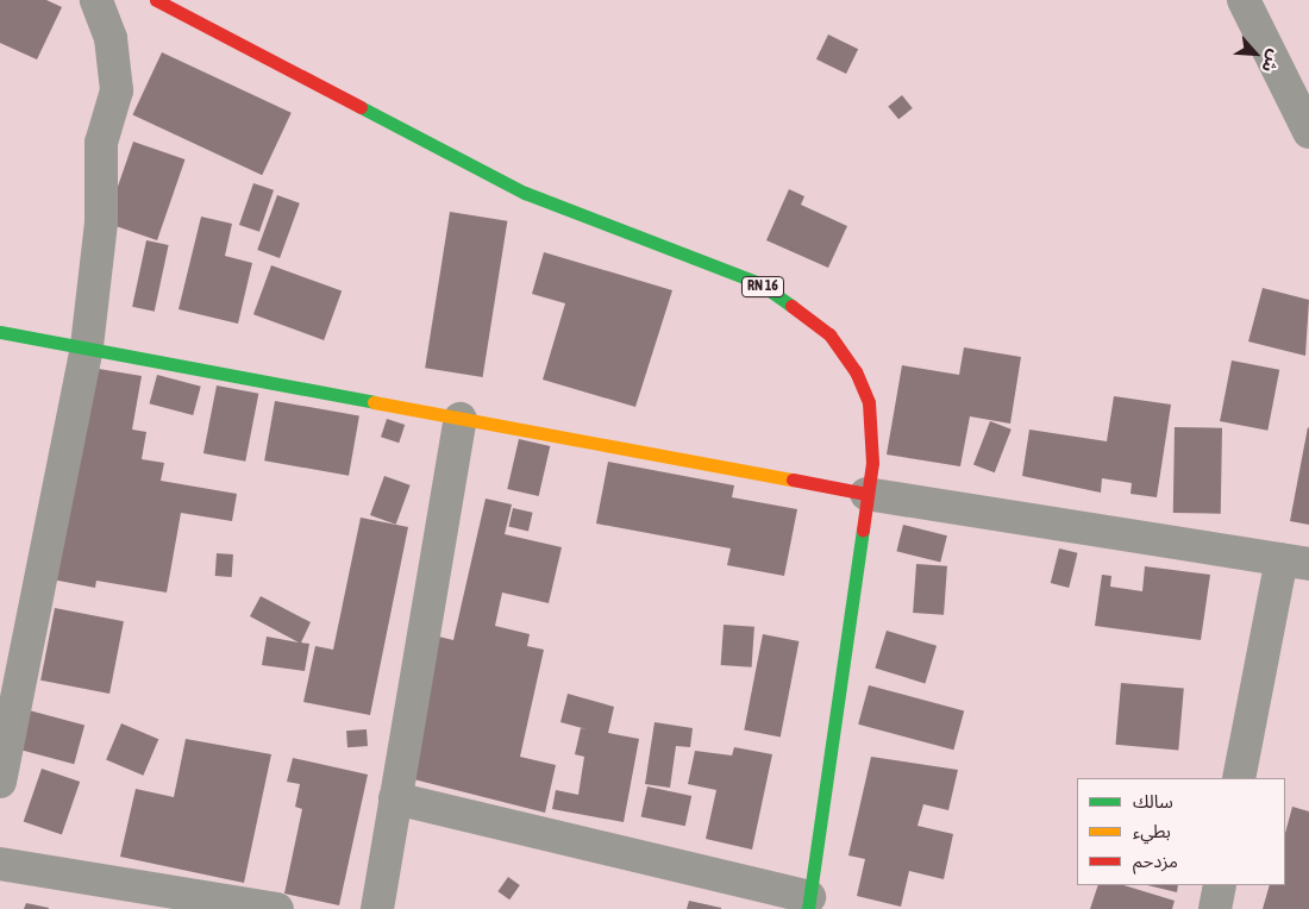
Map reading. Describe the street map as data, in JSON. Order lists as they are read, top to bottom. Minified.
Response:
{"streets":{"main road":["RN 16"]},"legend":["سالك","بطيء","مزدحم"],"north":"bottom right"}
